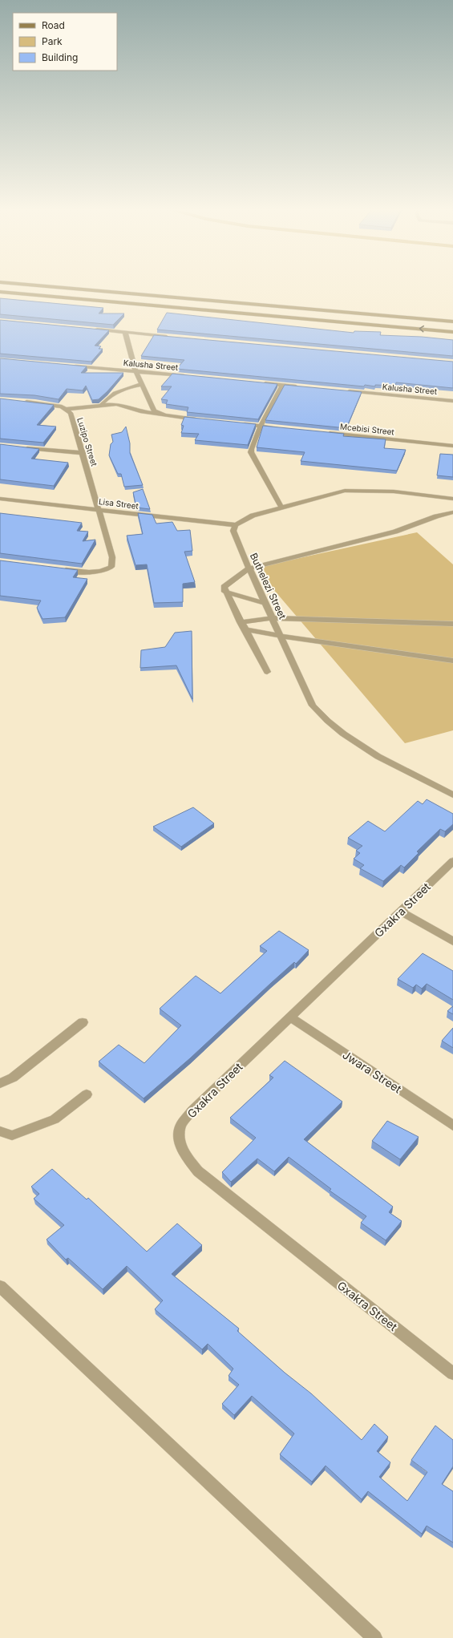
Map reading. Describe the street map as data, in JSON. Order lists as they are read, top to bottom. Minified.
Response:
{"streets":{"street":["Kalusha Street","Mcebisi Street","Luzipo Street","Lisa Street","Buthelezi Street","Gxakra Street","Jwara Street"]},"crossings":[["Luzipo Street","Lisa Street"],["Lisa Street","Buthelezi Street"],["Gxakra Street","Jwara Street"]],"legend":["Road","Park","Building"]}
